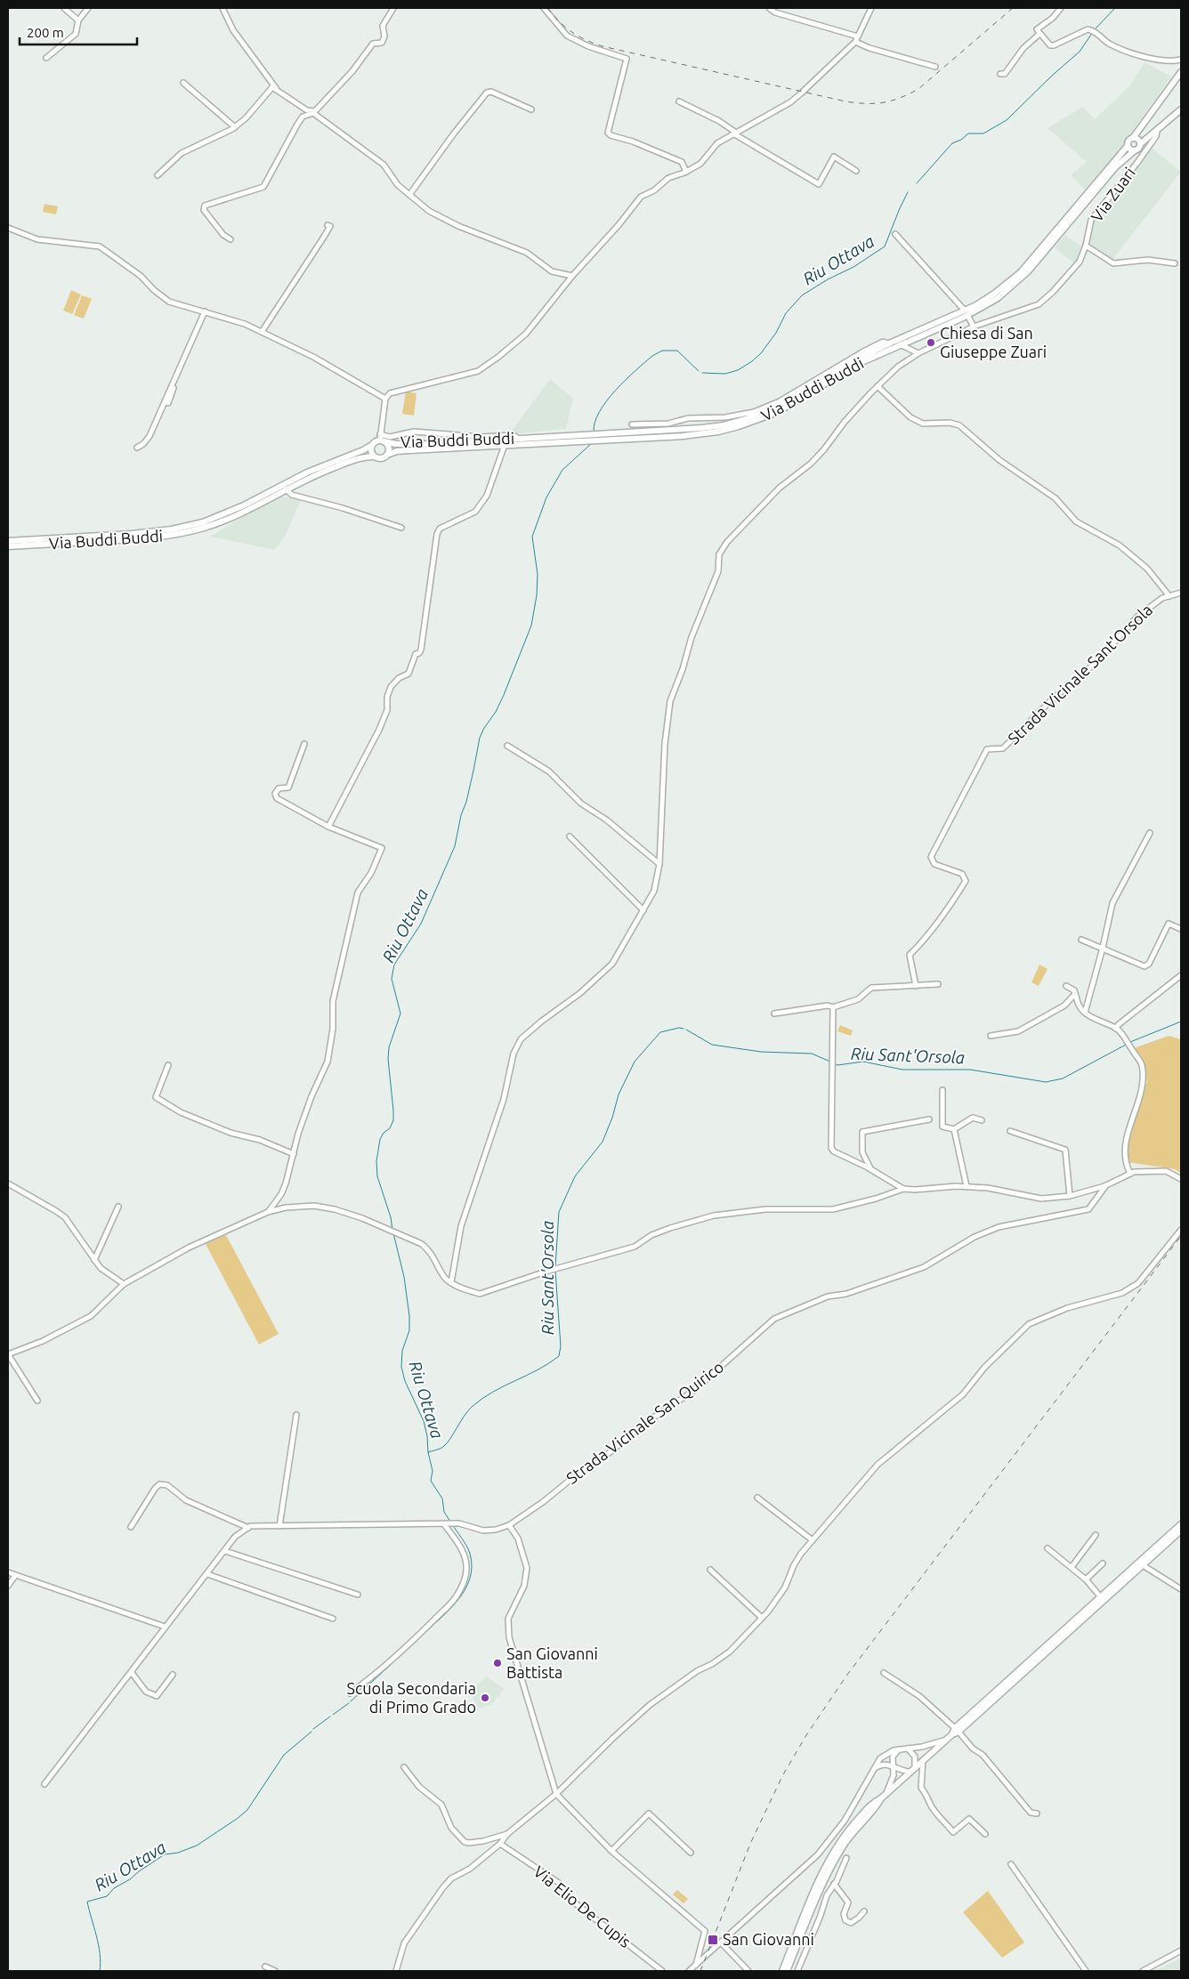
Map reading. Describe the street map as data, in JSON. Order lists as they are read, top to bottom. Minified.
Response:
{"streets":{"main road":["Via Buddi Buddi"],"street":["Via Zuari","Strada Vicinale Sant'Orsola","Strada Vicinale San Quirico","Via Elio De Cupis"]},"crossings":[["Via Zuari","Strada Vicinale Sant'Orsola"]],"water":["Riu Ottava","Riu Sant'Orsola"],"places":{"other":["Chiesa di San Giuseppe Zuari","San Giovanni Battista","Scuola Secondaria di Primo Grado"],"transit":["San Giovanni"]},"scale_bar":"200 m"}
